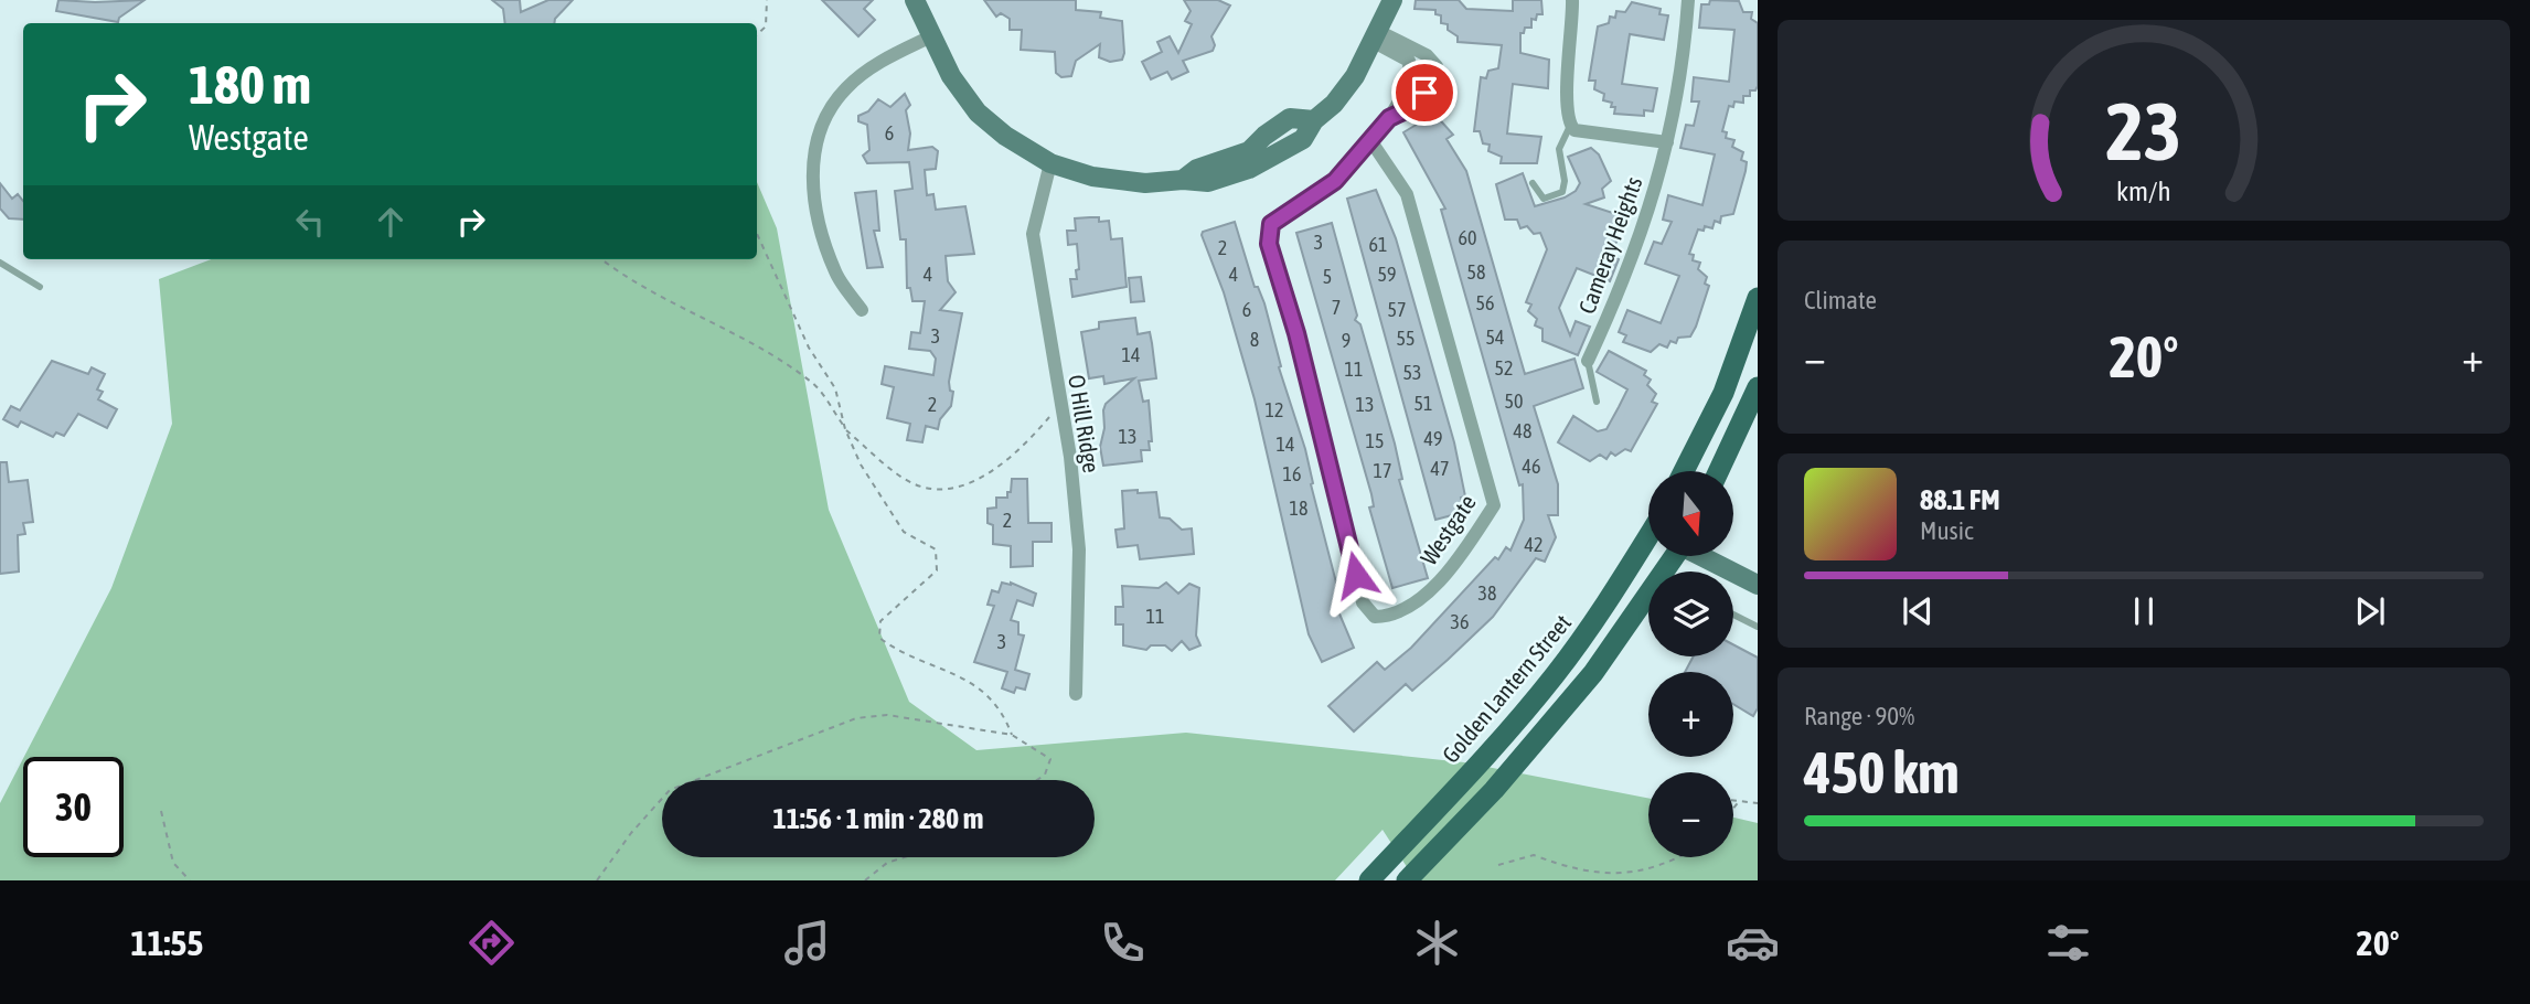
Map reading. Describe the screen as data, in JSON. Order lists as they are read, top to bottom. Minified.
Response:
{"streets":{"main road":["Golden Lantern Street"],"street":["Cameray Heights","O Hill Ridge","Westgate"]},"house_numbers":["6","60","3","61","2","58","4","4","59","5","56","7","6","57","3","54","55","8","9","14","52","11","53","50","51","2","13","12","48","13","49","15","14","46","47","17","16","18","2","42","38","11","36","3"],"north":"bottom","page":{"turn":["180 m","Westgate"],"tile":["Climate",["Range · 90%","450 km"]],"heat":["−","20°","+"],"song":["88.1 FM","Music"],"map_buttons":["+","−"],"limit":"30","trip":"11:56 · 1 min · 280 m","tabs":["11:55","20°"],"gauge":["23","km/h"]}}
